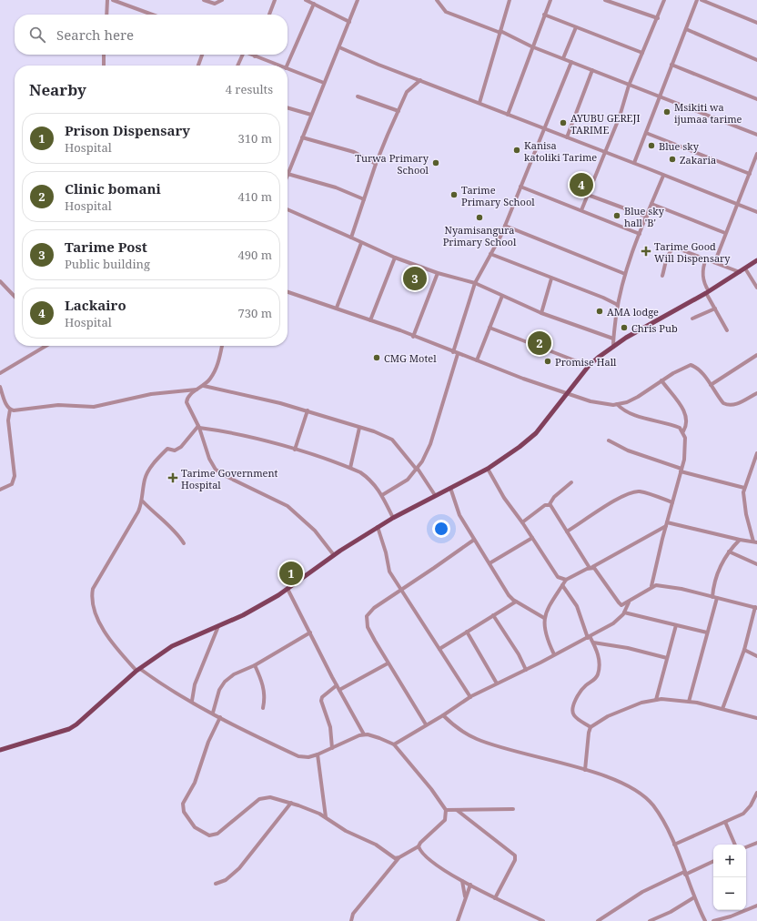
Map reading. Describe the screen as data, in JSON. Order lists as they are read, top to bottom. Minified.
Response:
{"places":{"other":["Msikiti wa ijumaa tarime","AYUBU GEREJI TARIME","Blue sky","Kanisa katoliki Tarime","Zakaria","Turwa Primary School","Tarime Primary School","Blue sky hall 'B'","Nyamisangura Primary School","AMA lodge","Chris Pub","CMG Motel","Promise Hall"],"health":["Tarime Good Will Dispensary","Tarime Government Hospital"]},"page":{"search":"Search here","heading":["Nearby","4 results"],"list":[{"mark":"1","name":"Prison Dispensary","note":"Hospital","value":"310 m"},{"mark":"2","name":"Clinic bomani","note":"Hospital","value":"410 m"},{"mark":"3","name":"Tarime Post","note":"Public building","value":"490 m"},{"mark":"4","name":"Lackairo","note":"Hospital","value":"730 m"}],"pins":["4","3","2","1"],"map_buttons":["+","−"]}}
